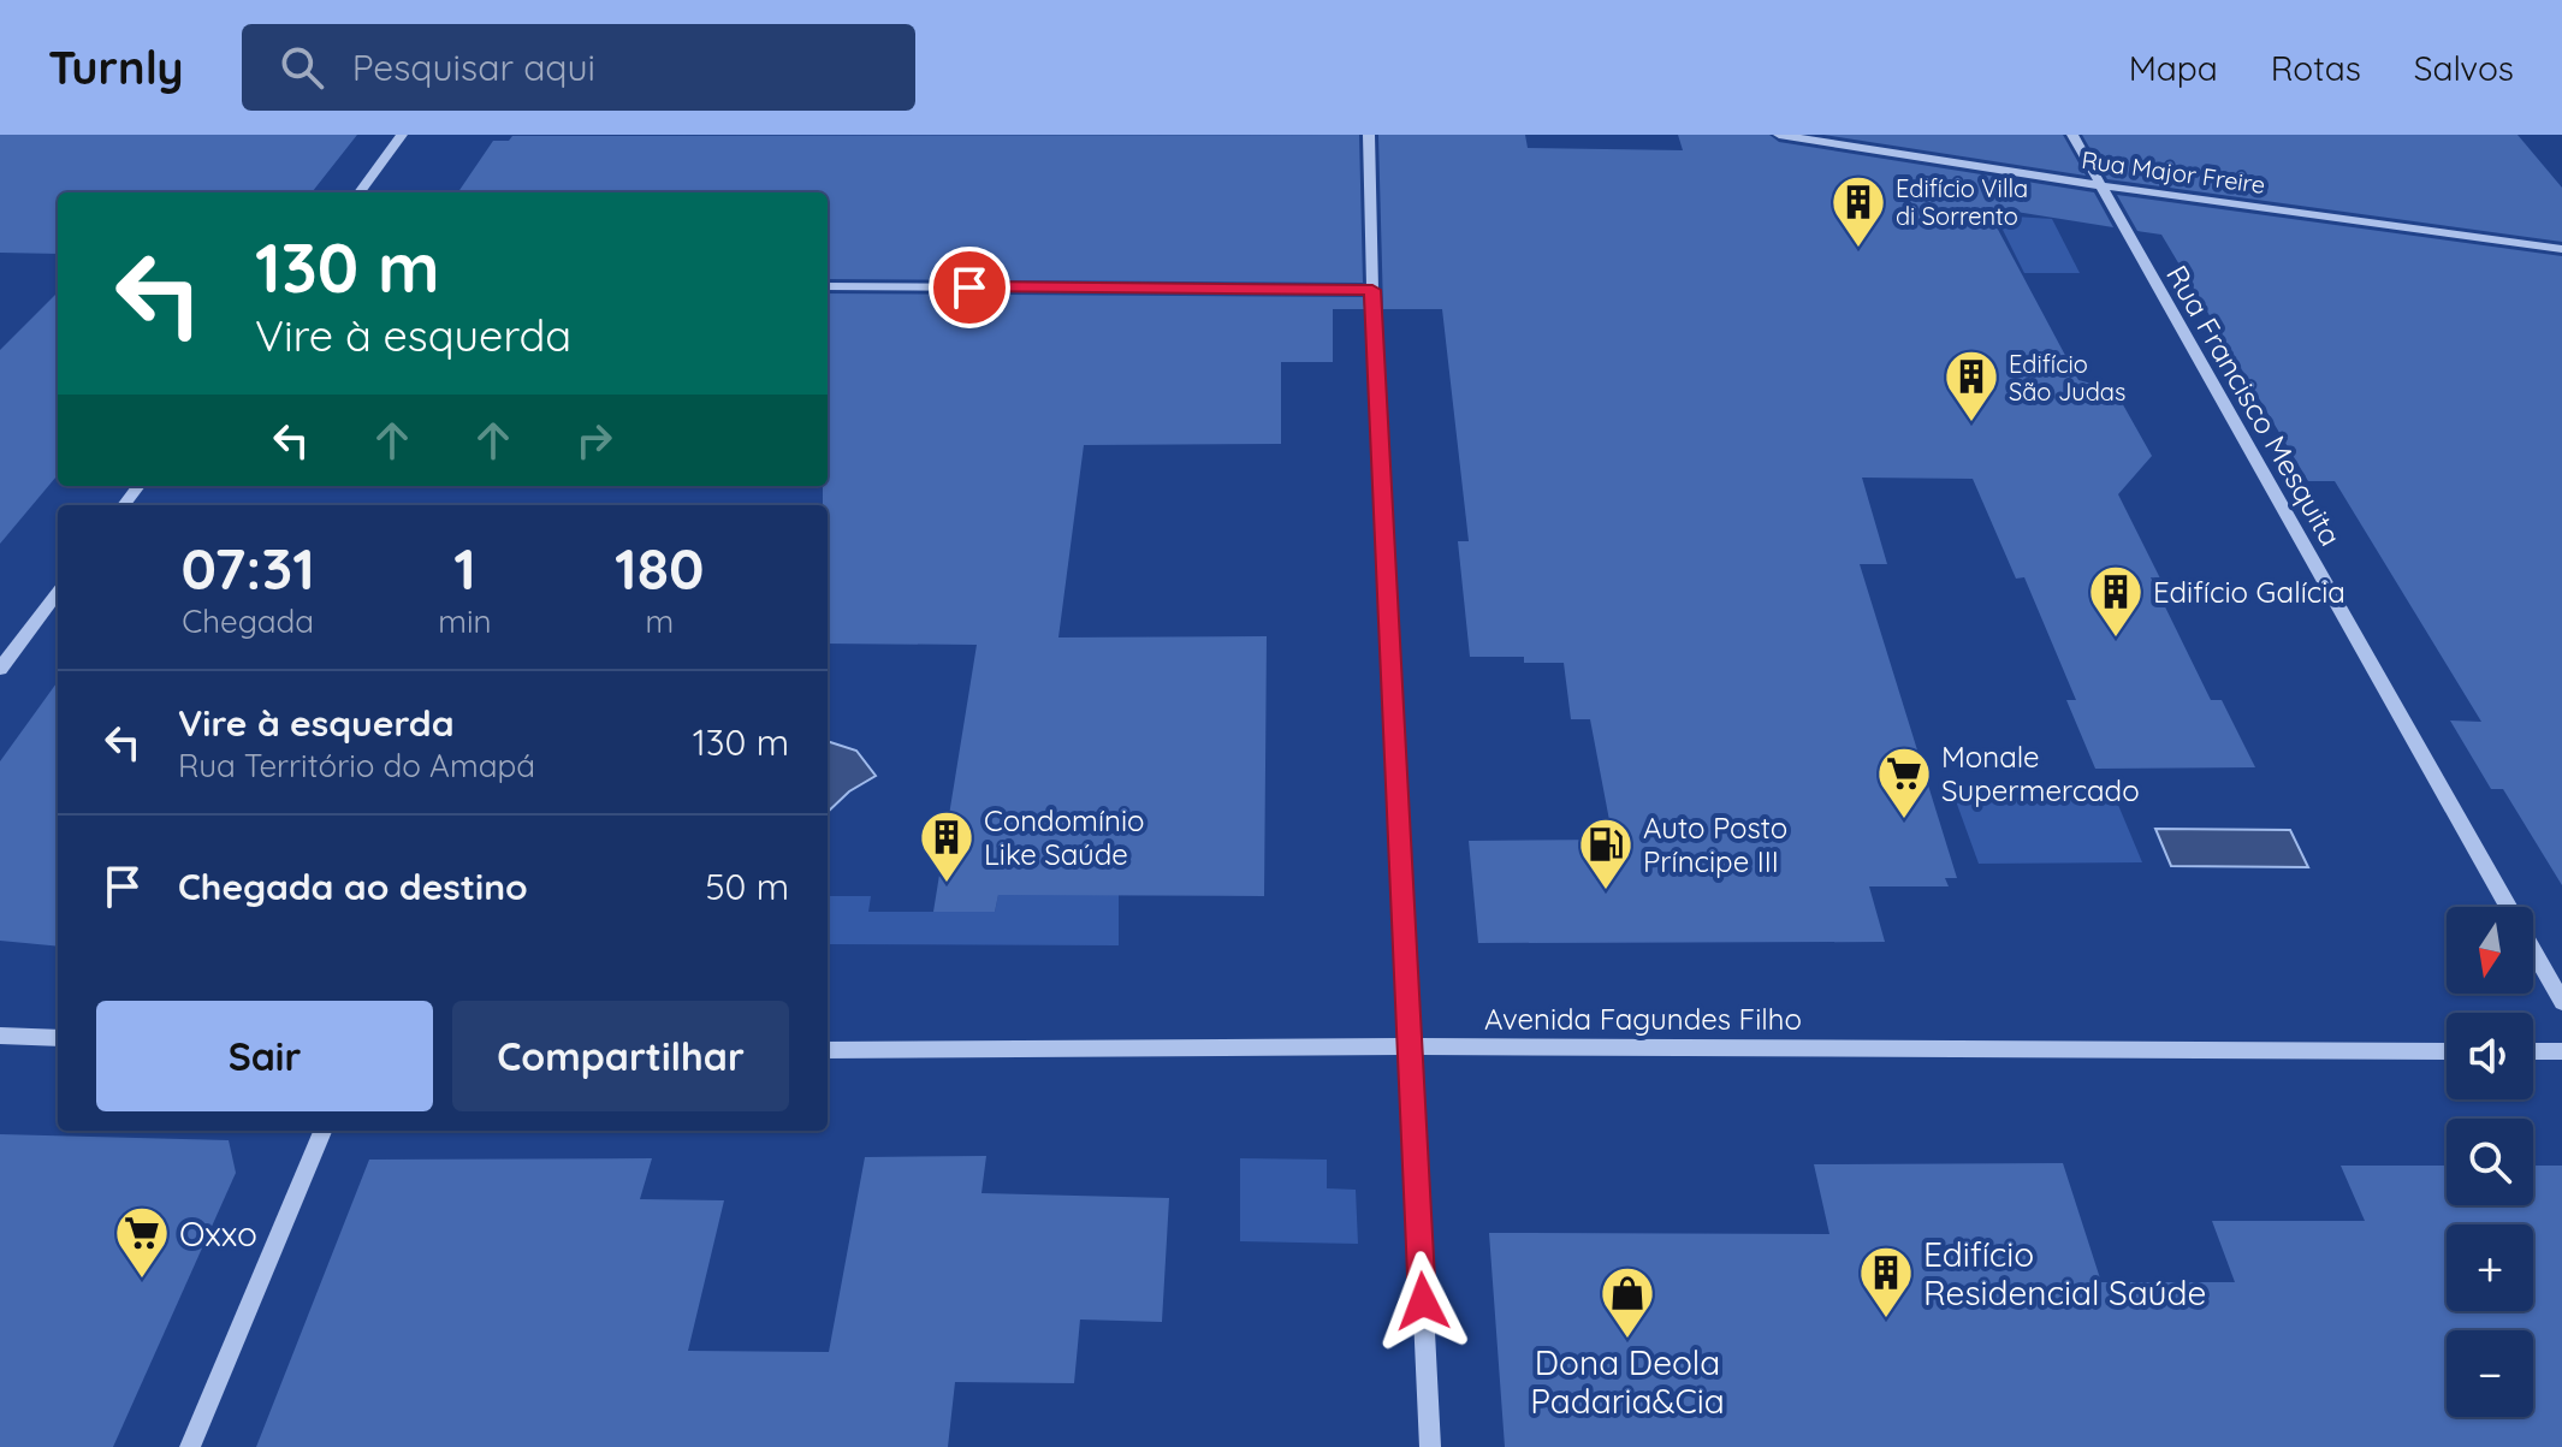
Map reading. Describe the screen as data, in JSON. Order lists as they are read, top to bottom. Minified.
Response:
{"streets":{"street":["Rua Major Freire","Rua Francisco Mesquita","Avenida Fagundes Filho"]},"crossings":[["Rua Major Freire","Rua Francisco Mesquita"]],"places":{"building":["Edifício Villa di Sorrento","Edifício São Judas","Edifício Galícia","Condomínio Like Saúde","Edifício Residencial Saúde"],"supermarket":["Monale Supermercado","Oxxo"],"fuel station":["Auto Posto Príncipe III"],"shop":["Dona Deola Padaria&Cia"]},"north":"bottom","page":{"header":"Turnly","search":"Pesquisar aqui","nav":["Mapa","Rotas","Salvos"],"turn":["130 m","Vire à esquerda"],"eta":["07:31","Chegada","1","min","180","m"],"list":[{"name":"Vire à esquerda","note":"Rua Território do Amapá","value":"130 m"},{"name":"Chegada ao destino","value":"50 m"}],"map_buttons":["+","−"],"buttons":["Sair","Compartilhar"]}}
